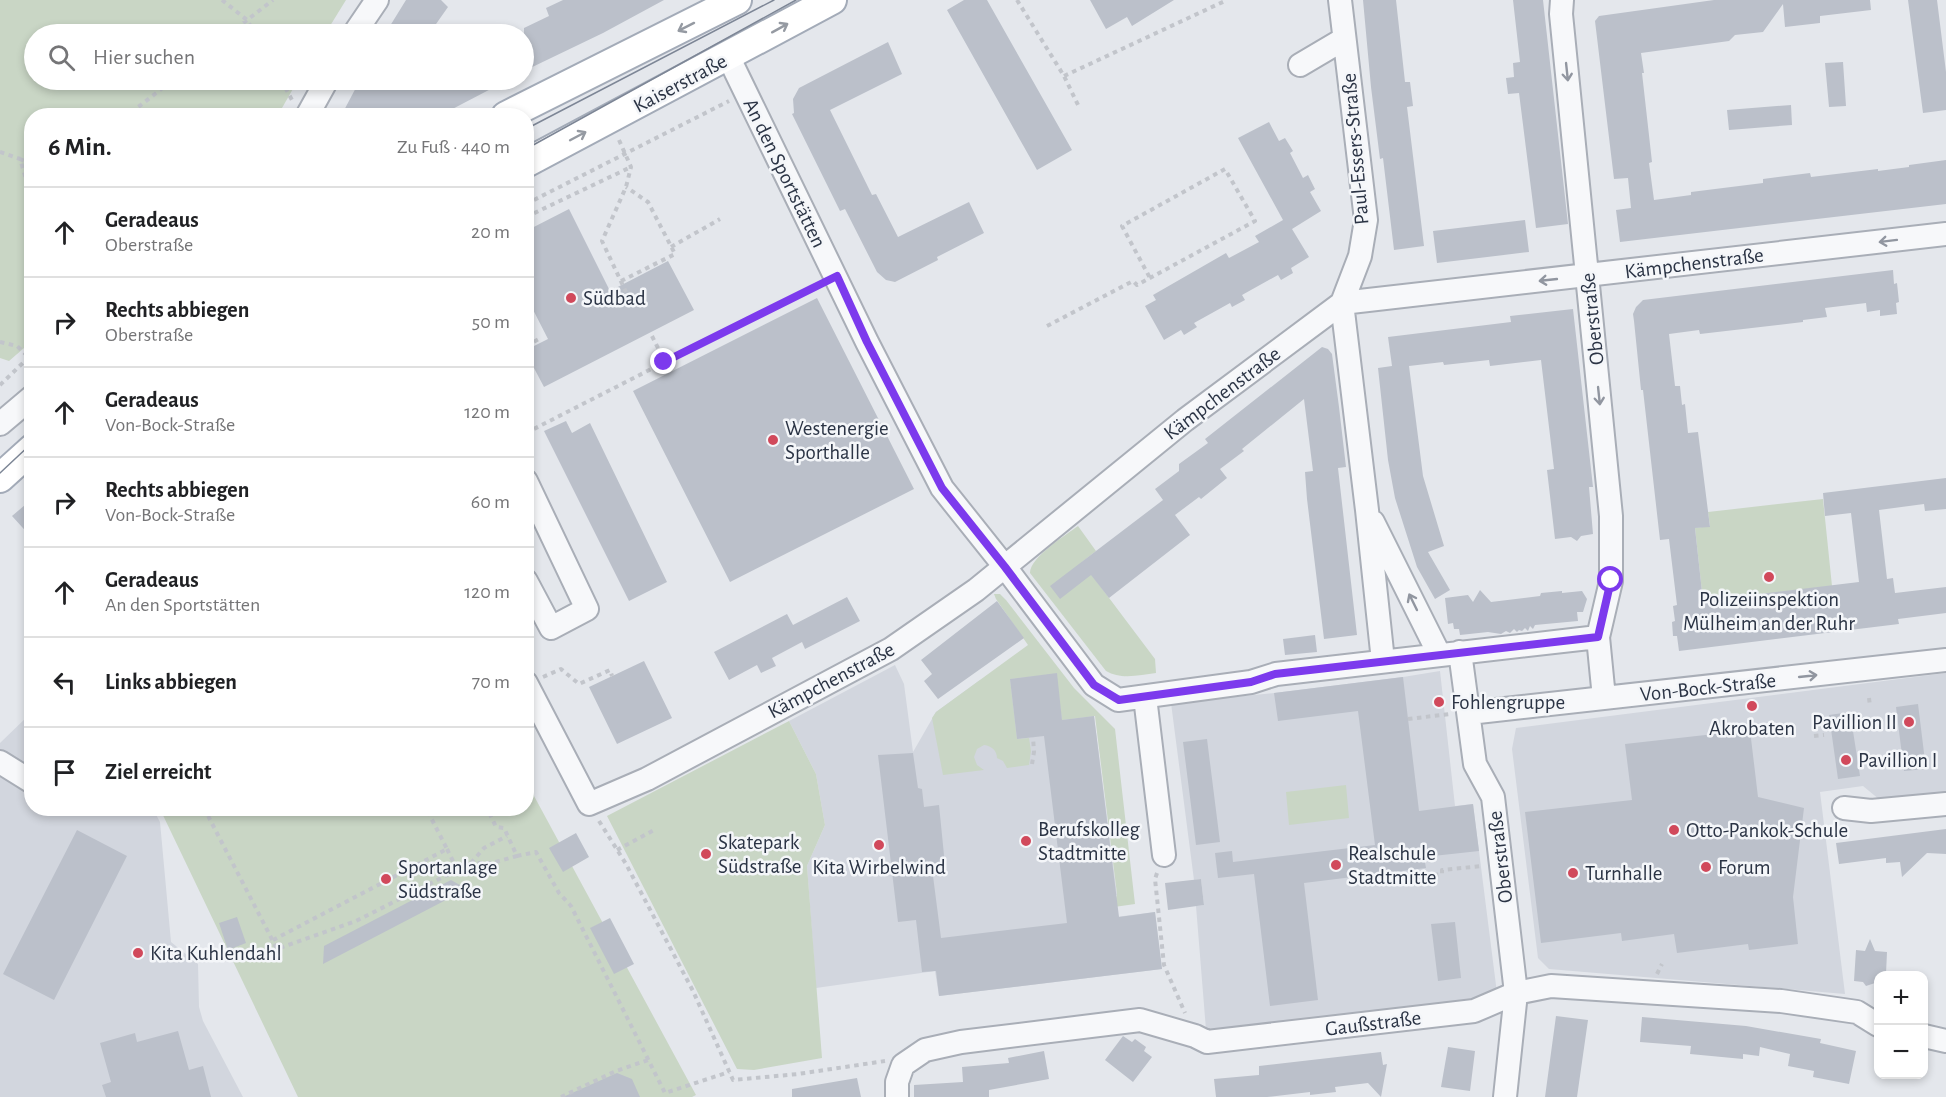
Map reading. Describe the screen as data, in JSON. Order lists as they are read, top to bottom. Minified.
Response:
{"streets":{"main road":["Kaiserstraße"],"street":["Paul-Essers-Straße","An den Sportstätten","Kämpchenstraße","Oberstraße","Von-Bock-Straße","Gaußstraße"]},"crossings":[["Kaiserstraße","An den Sportstätten"],["Paul-Essers-Straße","Kämpchenstraße"],["Paul-Essers-Straße","Oberstraße"],["An den Sportstätten","Kämpchenstraße"],["Kämpchenstraße","Oberstraße"],["Oberstraße","Von-Bock-Straße"],["Oberstraße","Gaußstraße"]],"one_way":["Kämpchenstraße","Oberstraße"],"places":["Südbad","Westenergie Sporthalle","Polizeiinspektion Mülheim an der Ruhr","Fohlengruppe","Akrobaten","Pavillion II","Pavillion I","Otto-Pankok-Schule","Berufskolleg Stadtmitte","Kita Wirbelwind","Skatepark Südstraße","Realschule Stadtmitte","Forum","Turnhalle","Sportanlage Südstraße","Kita Kuhlendahl"],"page":{"search":"Hier suchen","heading":["6 Min.","Zu Fuß · 440 m"],"list":[["Geradeaus","Oberstraße","20 m"],["Rechts abbiegen","Oberstraße","50 m"],["Geradeaus","Von-Bock-Straße","120 m"],["Rechts abbiegen","Von-Bock-Straße","60 m"],["Geradeaus","An den Sportstätten","120 m"],["Links abbiegen","70 m"],"Ziel erreicht"],"map_buttons":["+","−"]}}
